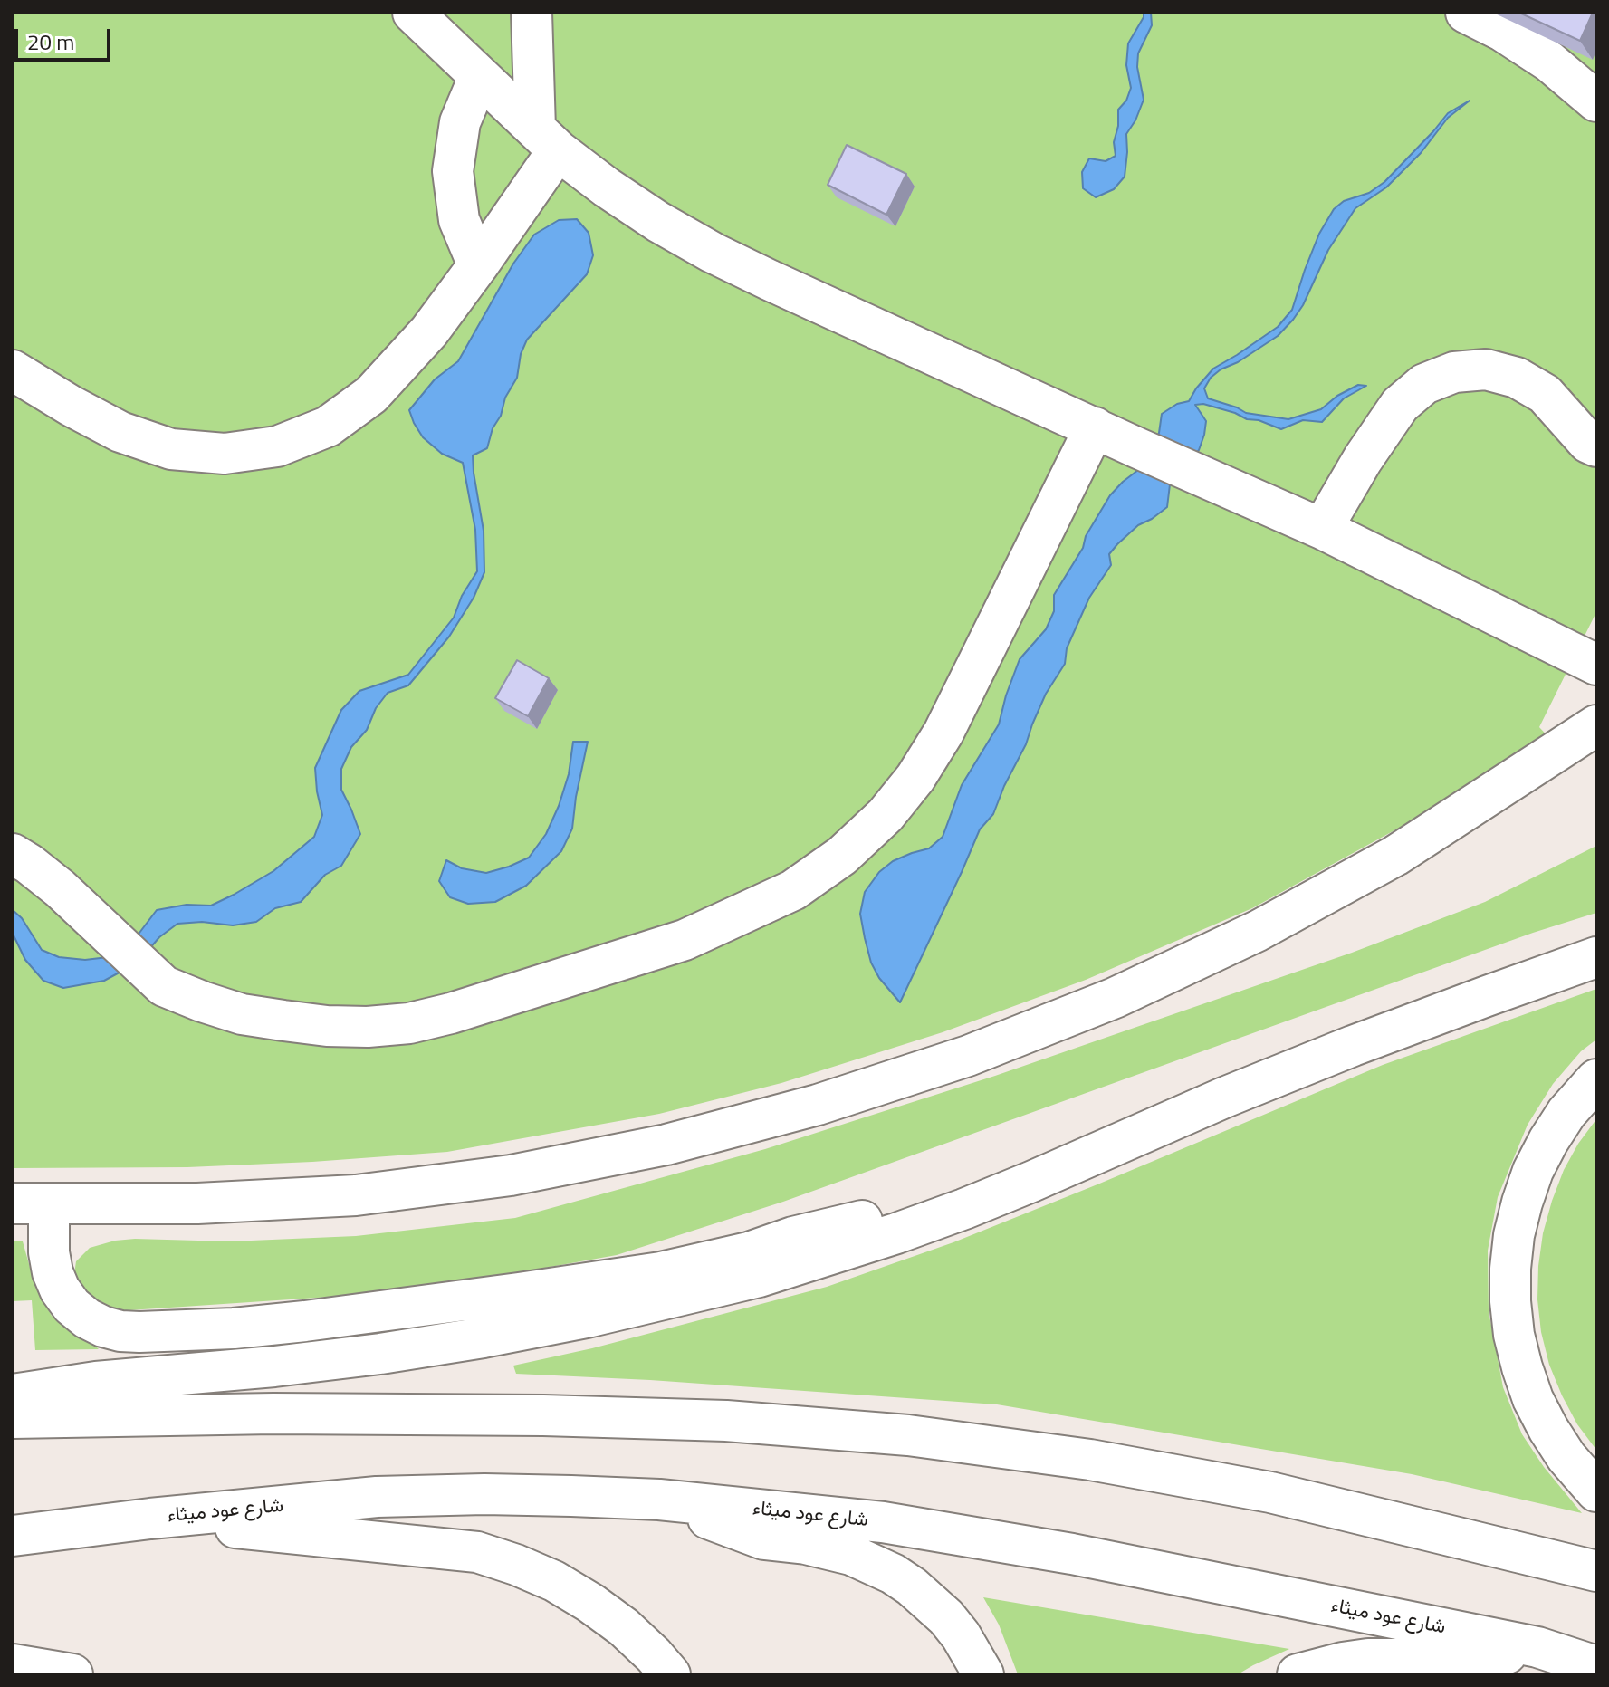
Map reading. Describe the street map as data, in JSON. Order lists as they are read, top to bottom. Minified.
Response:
{"streets":{"main road":["شارع عود ميثاء"]},"scale_bar":"20 m"}
